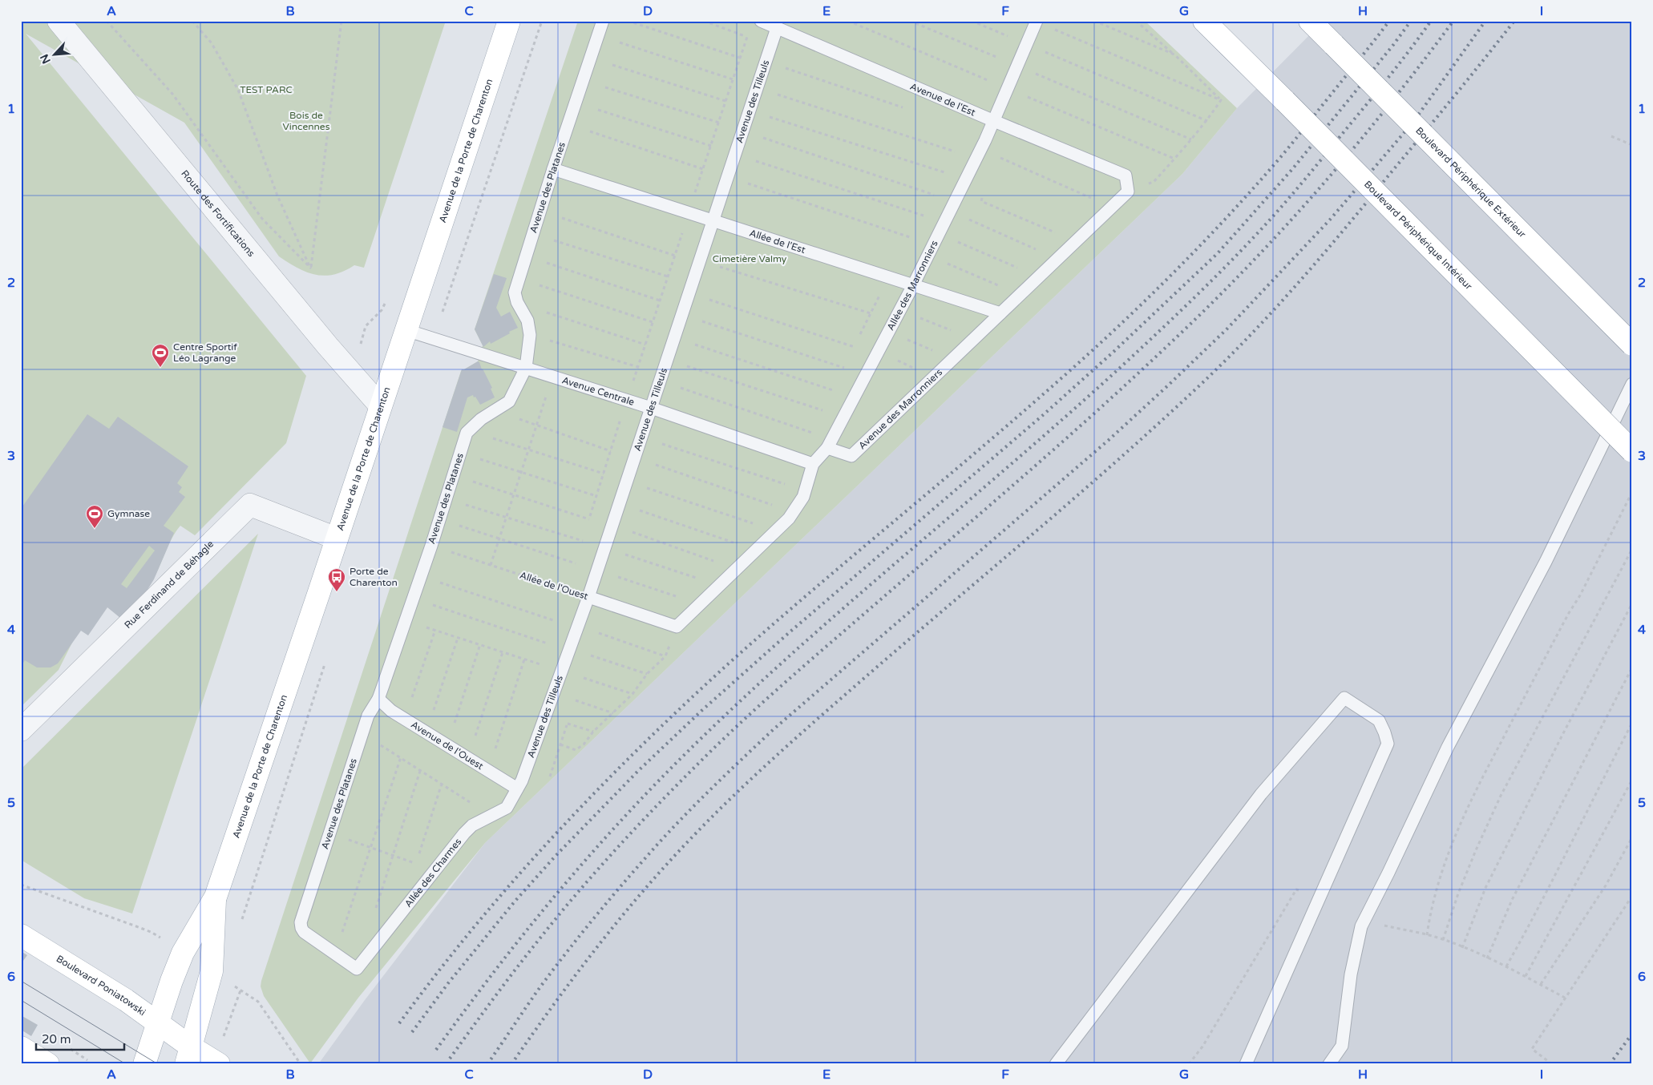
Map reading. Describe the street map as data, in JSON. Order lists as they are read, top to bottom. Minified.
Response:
{"streets":{"main road":["Avenue de la Porte de Charenton","Boulevard Périphérique Extérieur","Boulevard Périphérique Intérieur","Boulevard Poniatowski"],"street":["Route des Fortifications","Rue Ferdinand de Béhagle"],"lane":["Avenue de l'Est","Avenue des Tilleuls","Avenue des Platanes","Allée de l'Est","Allée des Marronniers","Avenue Centrale","Avenue des Marronniers","Allée de l'Ouest","Avenue de l'Ouest","Allée des Charmes"]},"crossings":[["Avenue de l'Est","Avenue des Tilleuls"],["Avenue de l'Est","Allée des Marronniers"],["Avenue de l'Est","Avenue des Marronniers"],["Avenue des Tilleuls","Allée de l'Est"],["Avenue des Tilleuls","Avenue Centrale"],["Avenue des Tilleuls","Allée de l'Ouest"],["Avenue des Tilleuls","Avenue de l'Ouest"],["Avenue des Tilleuls","Allée des Charmes"],["Avenue de la Porte de Charenton","Route des Fortifications"],["Avenue de la Porte de Charenton","Avenue Centrale"],["Avenue de la Porte de Charenton","Rue Ferdinand de Béhagle"],["Avenue de la Porte de Charenton","Boulevard Poniatowski"],["Avenue des Platanes","Allée de l'Est"],["Avenue des Platanes","Avenue Centrale"],["Avenue des Platanes","Avenue de l'Ouest"],["Avenue des Platanes","Allée des Charmes"],["Allée de l'Est","Allée des Marronniers"],["Allée de l'Est","Avenue des Marronniers"],["Allée des Marronniers","Avenue des Marronniers"],["Avenue de l'Ouest","Allée des Charmes"]],"parks":["TEST PARC","Bois de Vincennes","Cimetière Valmy"],"places":{"sports":["Centre Sportif Léo Lagrange","Gymnase"],"bus stop":["Porte de Charenton"]},"scale_bar":"20 m","north":"bottom left","grid":{"columns":["A","B","C","D","E","F","G","H","I"],"rows":["1","2","3","4","5","6"]}}
